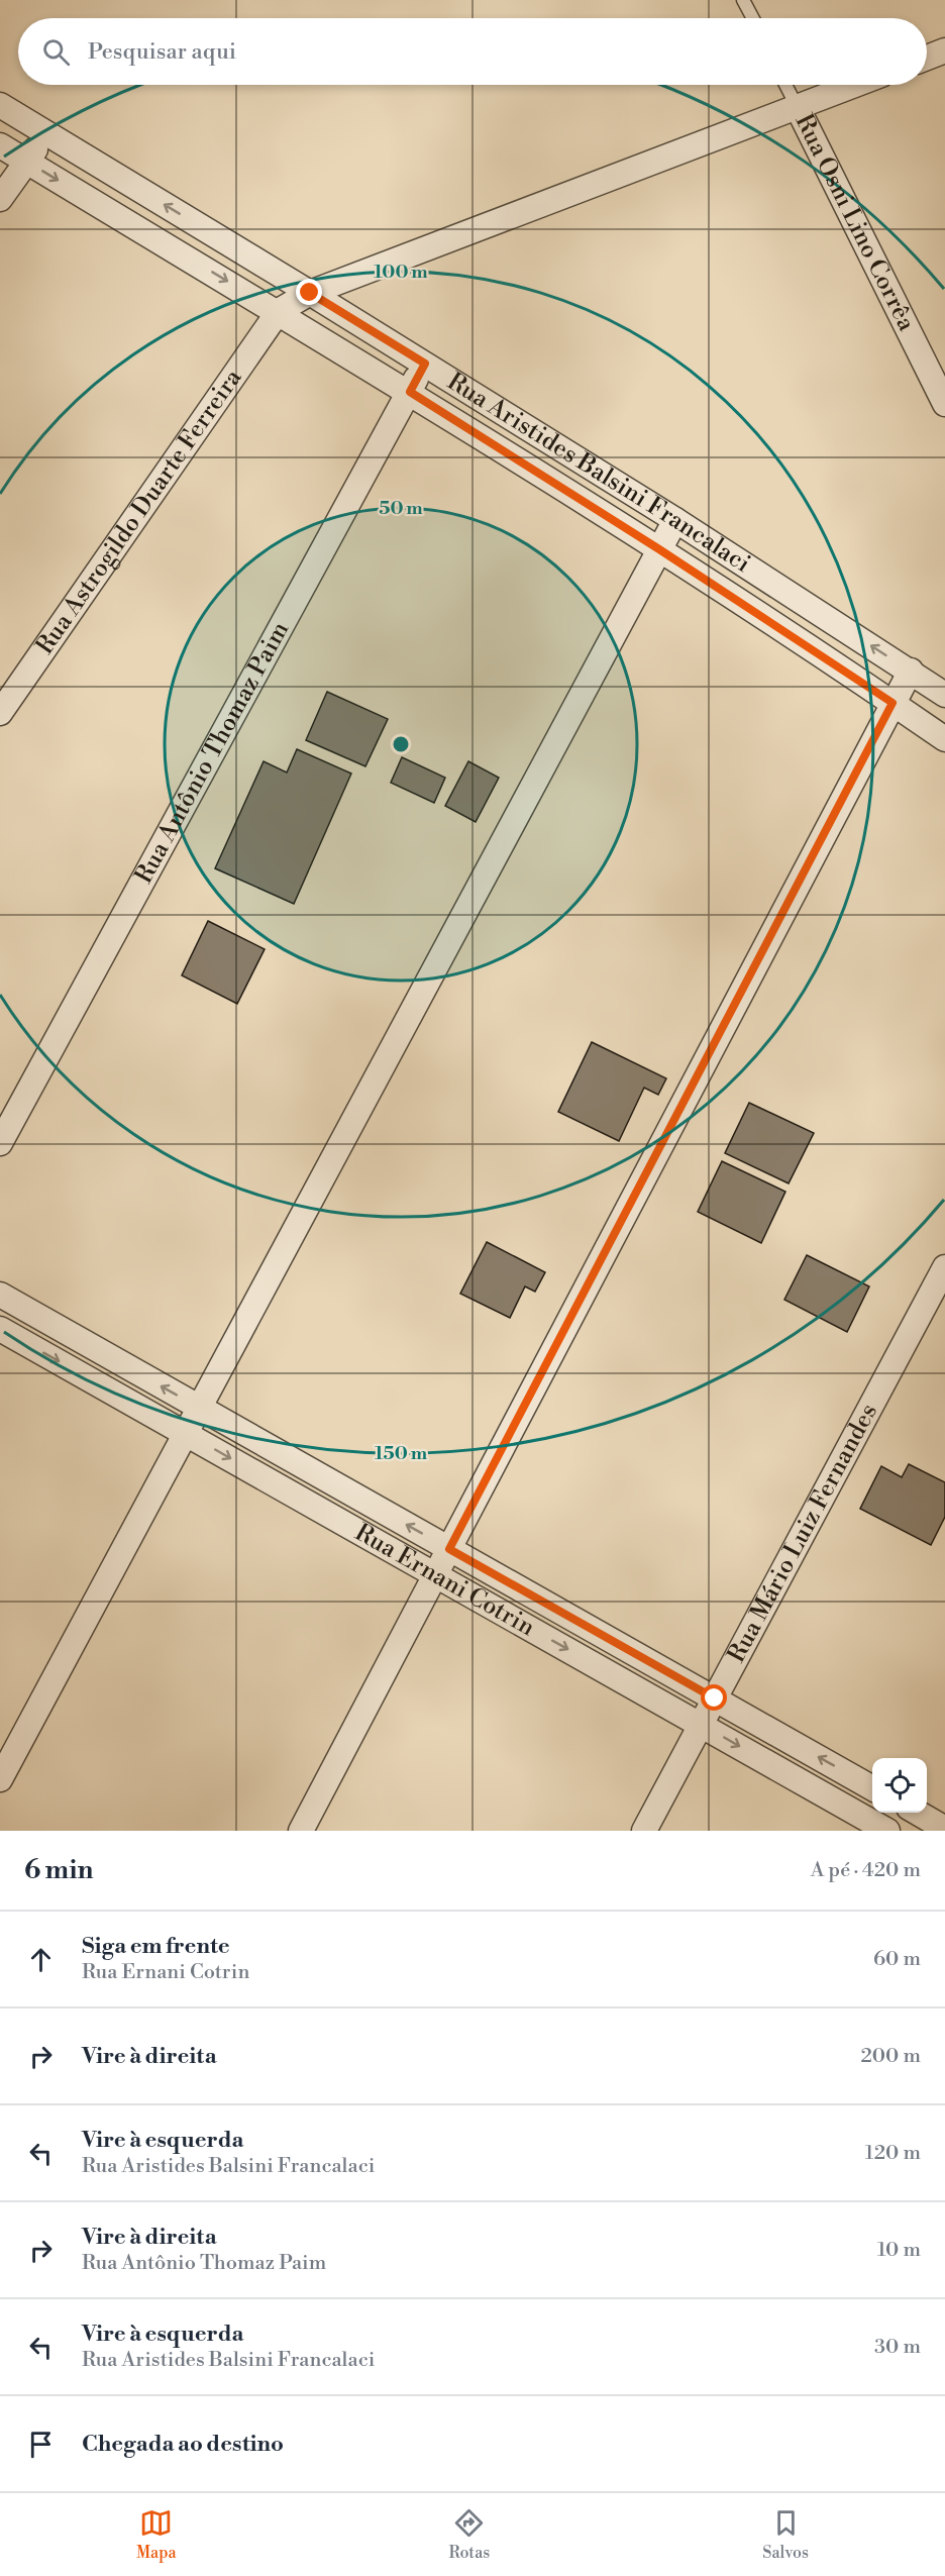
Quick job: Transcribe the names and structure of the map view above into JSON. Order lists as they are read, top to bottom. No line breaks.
{"streets":{"street":["Rua Osni Lino Corrêa","Rua Aristides Balsini Francalaci","Rua Astrogildo Duarte Ferreira","Rua Antônio Thomaz Paim","Rua Mário Luiz Fernandes","Rua Ernani Cotrin"]},"crossings":[["Rua Aristides Balsini Francalaci","Rua Astrogildo Duarte Ferreira"],["Rua Aristides Balsini Francalaci","Rua Antônio Thomaz Paim"],["Rua Mário Luiz Fernandes","Rua Ernani Cotrin"]],"page":{"search":"Pesquisar aqui","heading":["6 min","A pé · 420 m"],"list":[["Siga em frente","Rua Ernani Cotrin","60 m"],["Vire à direita","200 m"],["Vire à esquerda","Rua Aristides Balsini Francalaci","120 m"],["Vire à direita","Rua Antônio Thomaz Paim","10 m"],["Vire à esquerda","Rua Aristides Balsini Francalaci","30 m"],"Chegada ao destino"],"nav":["Mapa","Rotas","Salvos"]},"rings":["100 m","50 m","150 m"]}
